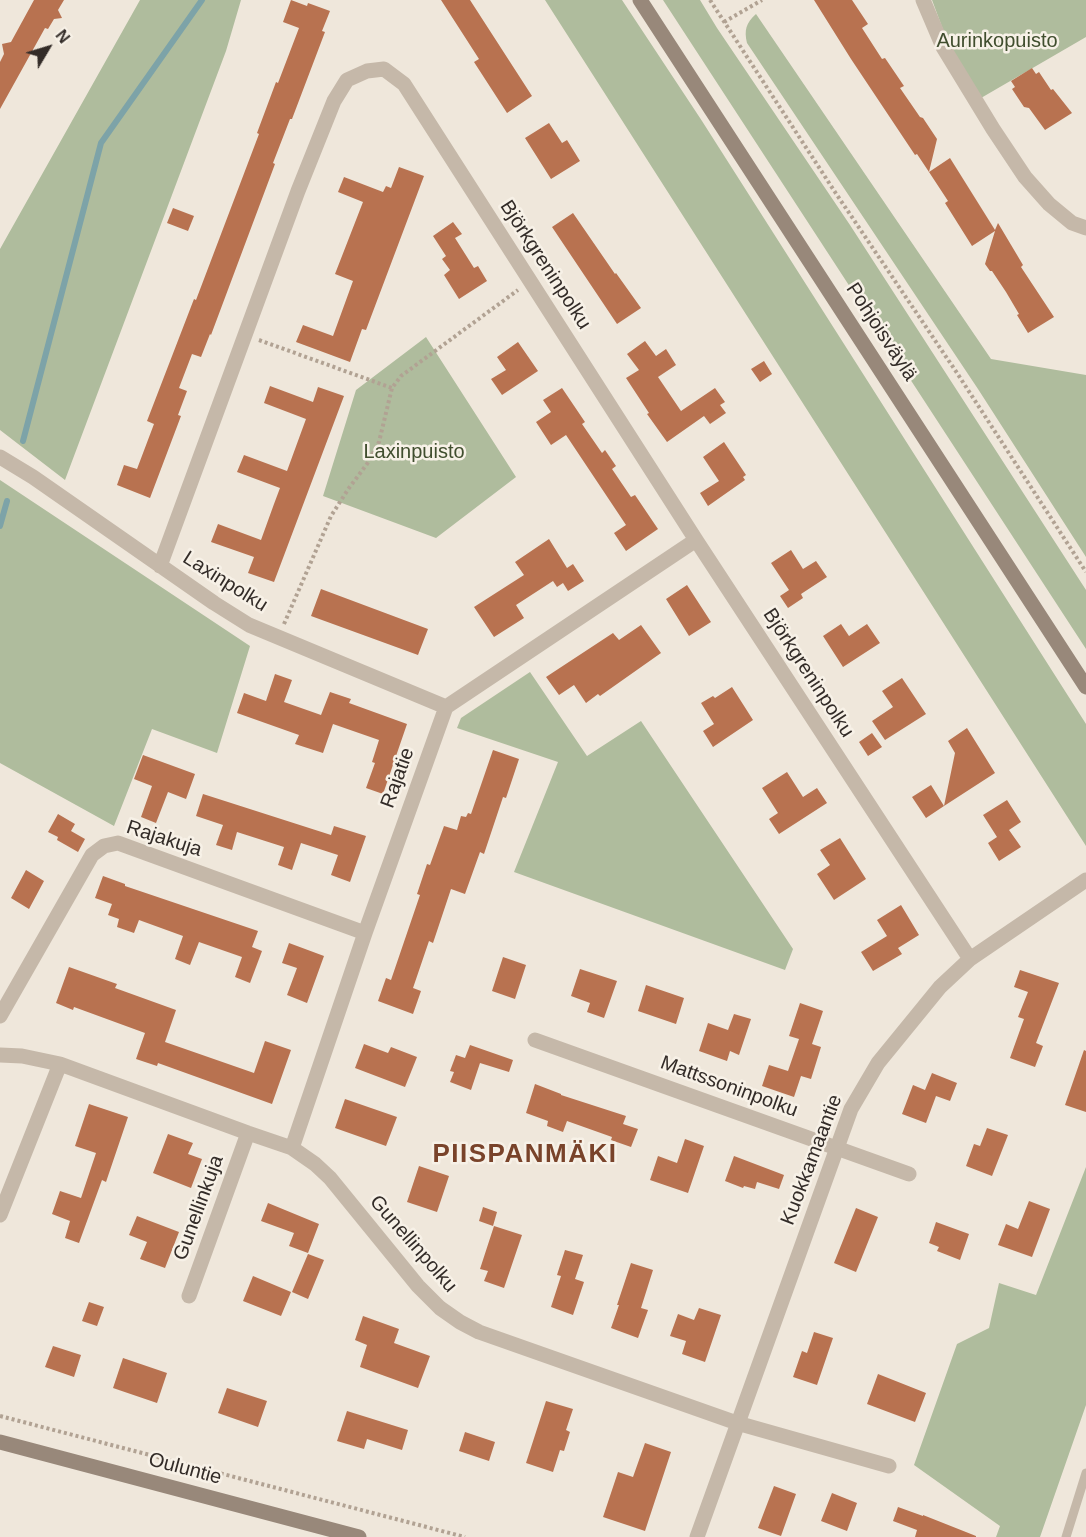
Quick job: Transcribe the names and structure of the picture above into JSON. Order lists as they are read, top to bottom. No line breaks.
{"streets":{"main road":["Pohjoisväylä","Ouluntie"],"street":["Björkgreninpolku","Laxinpolku","Rajatie","Rajakuja","Mattssoninpolku","Kuokkamaantie","Gunellinkuja","Gunellinpolku"]},"crossings":[["Björkgreninpolku","Laxinpolku"],["Björkgreninpolku","Kuokkamaantie"],["Laxinpolku","Rajatie"],["Rajatie","Rajakuja"],["Rajatie","Gunellinpolku"],["Mattssoninpolku","Kuokkamaantie"],["Kuokkamaantie","Gunellinpolku"],["Gunellinkuja","Gunellinpolku"]],"districts":["PIISPANMÄKI"],"parks":["Aurinkopuisto","Laxinpuisto"],"north":"top right"}
